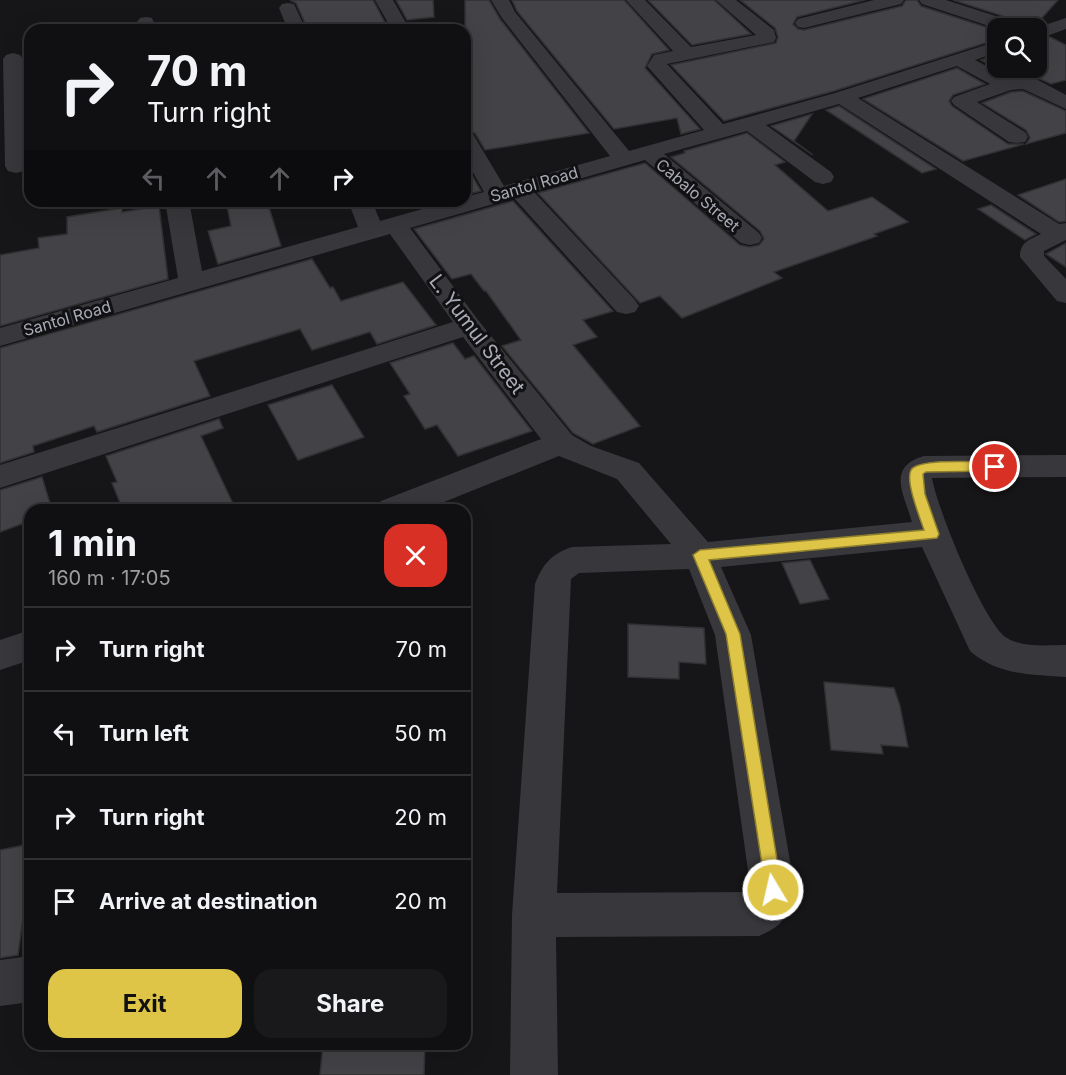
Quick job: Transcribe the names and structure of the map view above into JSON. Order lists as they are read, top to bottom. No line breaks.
{"streets":{"street":["Santol Road","Cabalo Street","L. Yumul Street"]},"crossings":[["Santol Road","Cabalo Street"],["Santol Road","L. Yumul Street"]],"page":{"turn":["70 m","Turn right"],"heading":["1 min","160 m · 17:05"],"list":[{"name":"Turn right","value":"70 m"},{"name":"Turn left","value":"50 m"},{"name":"Turn right","value":"20 m"},{"name":"Arrive at destination","value":"20 m"}],"buttons":["Exit","Share"]}}
